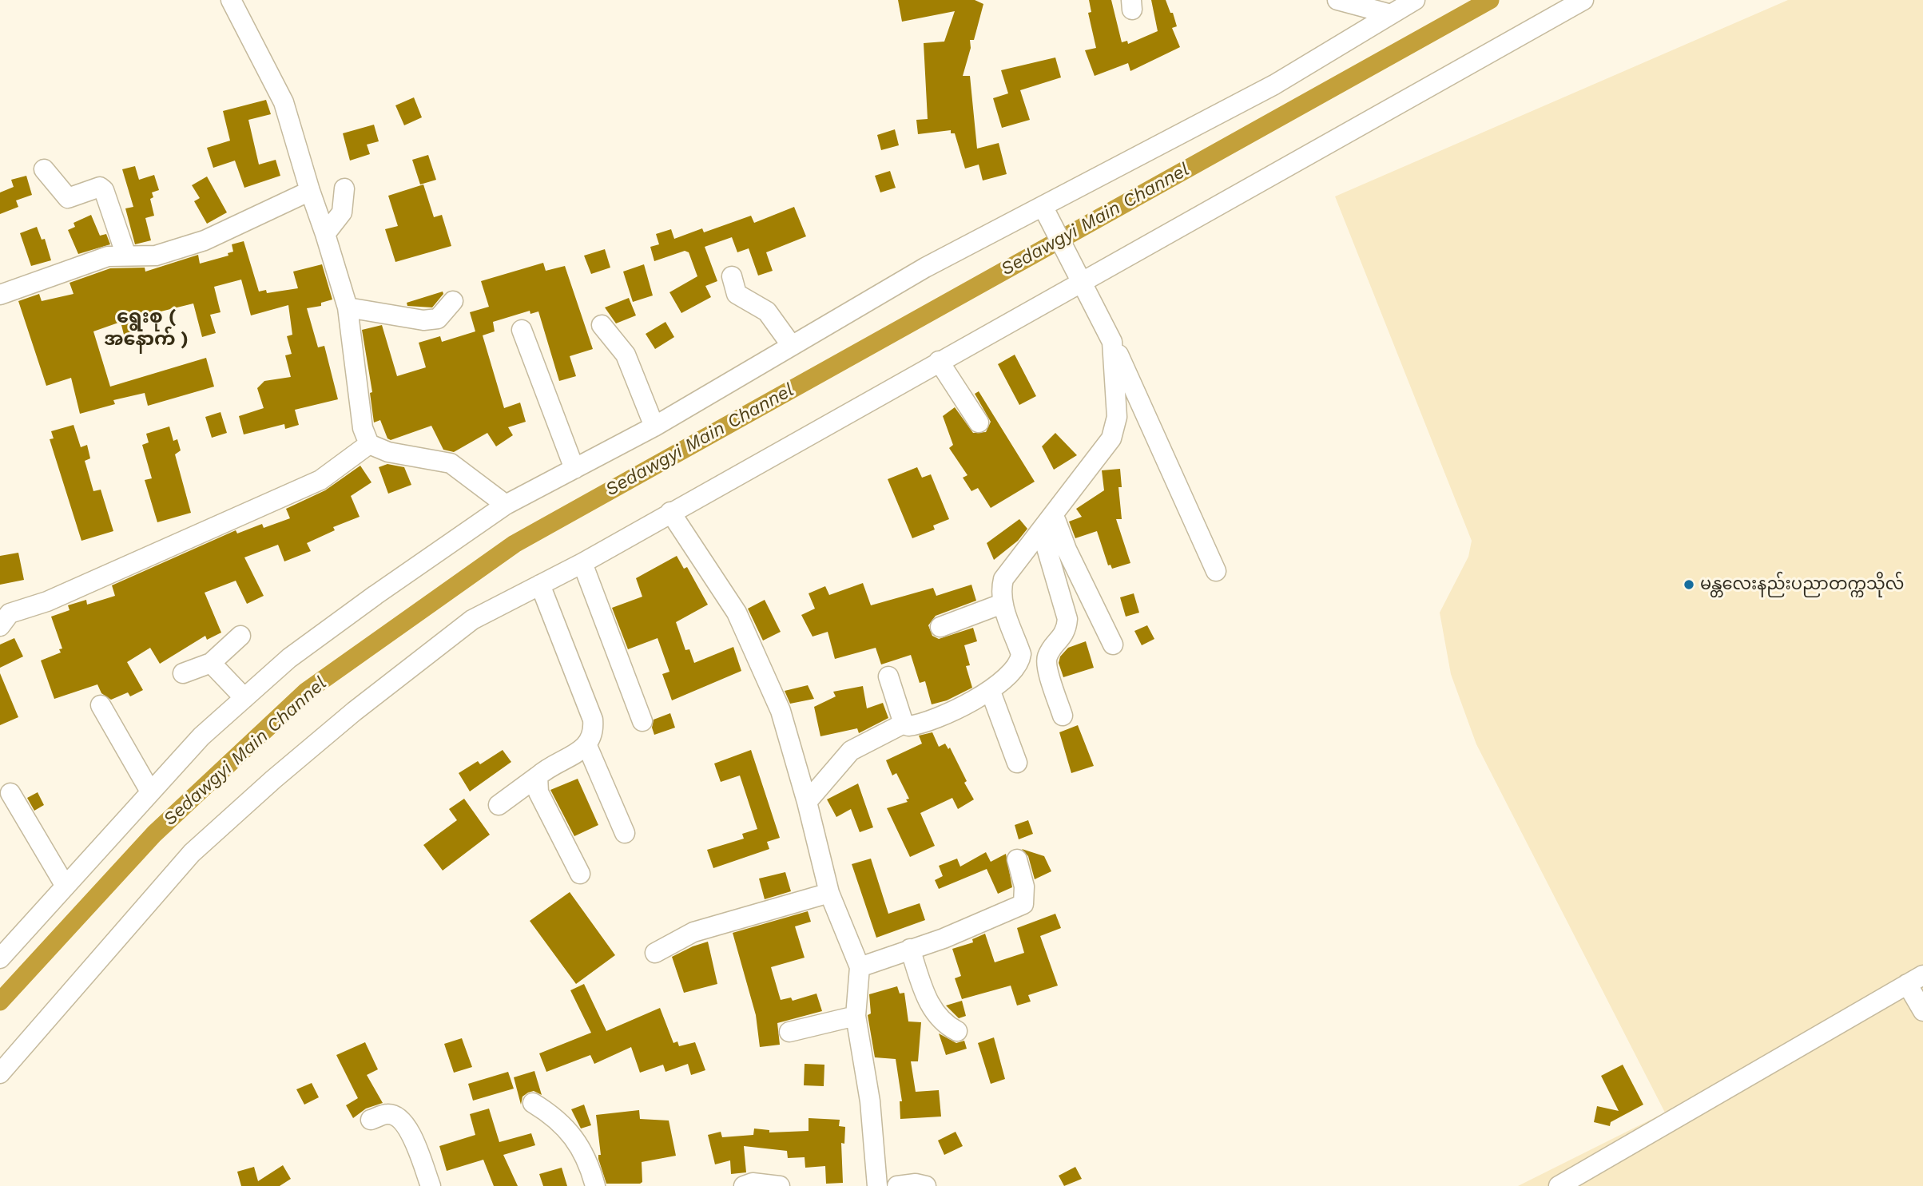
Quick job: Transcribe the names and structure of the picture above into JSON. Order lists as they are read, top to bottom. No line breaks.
{"districts":["ရွေးစု ( အနောက် )"],"water":["Sedawgyi Main Channel"],"places":["မန္တလေးနည်းပညာတက္ကသိုလ်"]}
